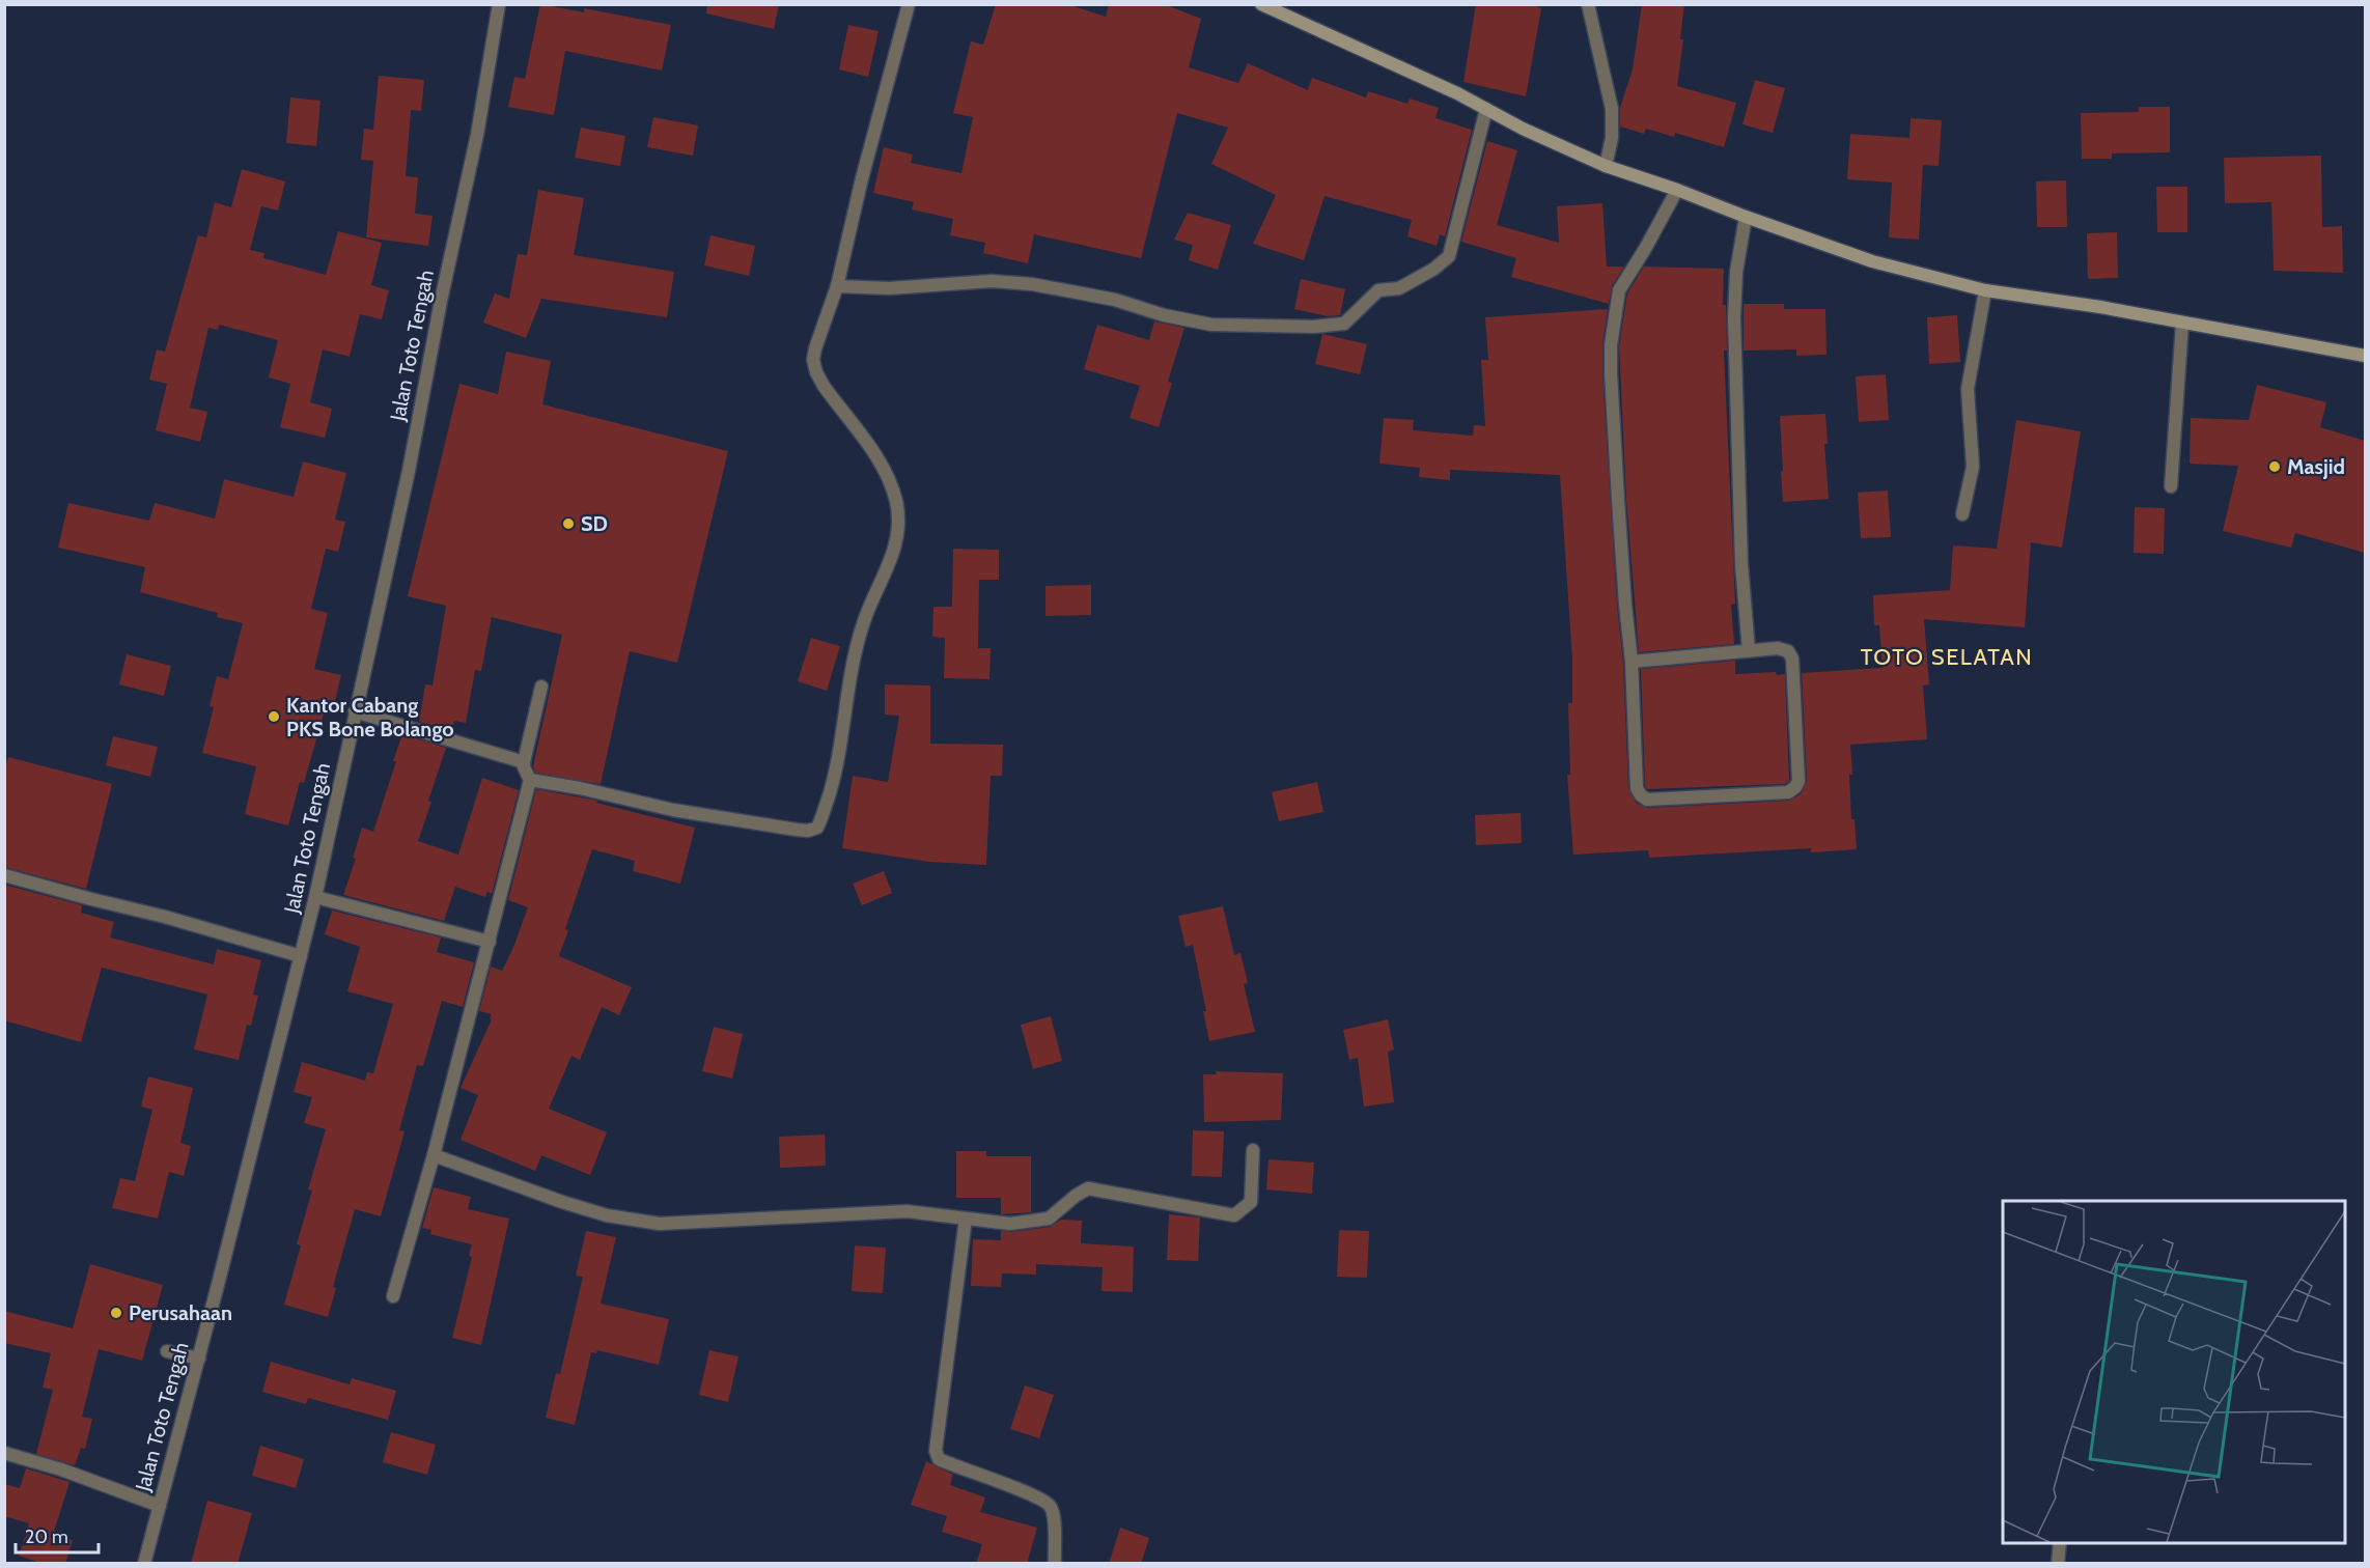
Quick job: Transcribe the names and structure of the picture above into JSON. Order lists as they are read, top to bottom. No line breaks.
{"streets":{"street":["Jalan Toto Tengah"]},"districts":["TOTO SELATAN"],"places":["Masjid","SD","Kantor Cabang PKS Bone Bolango","Perusahaan"],"scale_bar":"20 m"}
